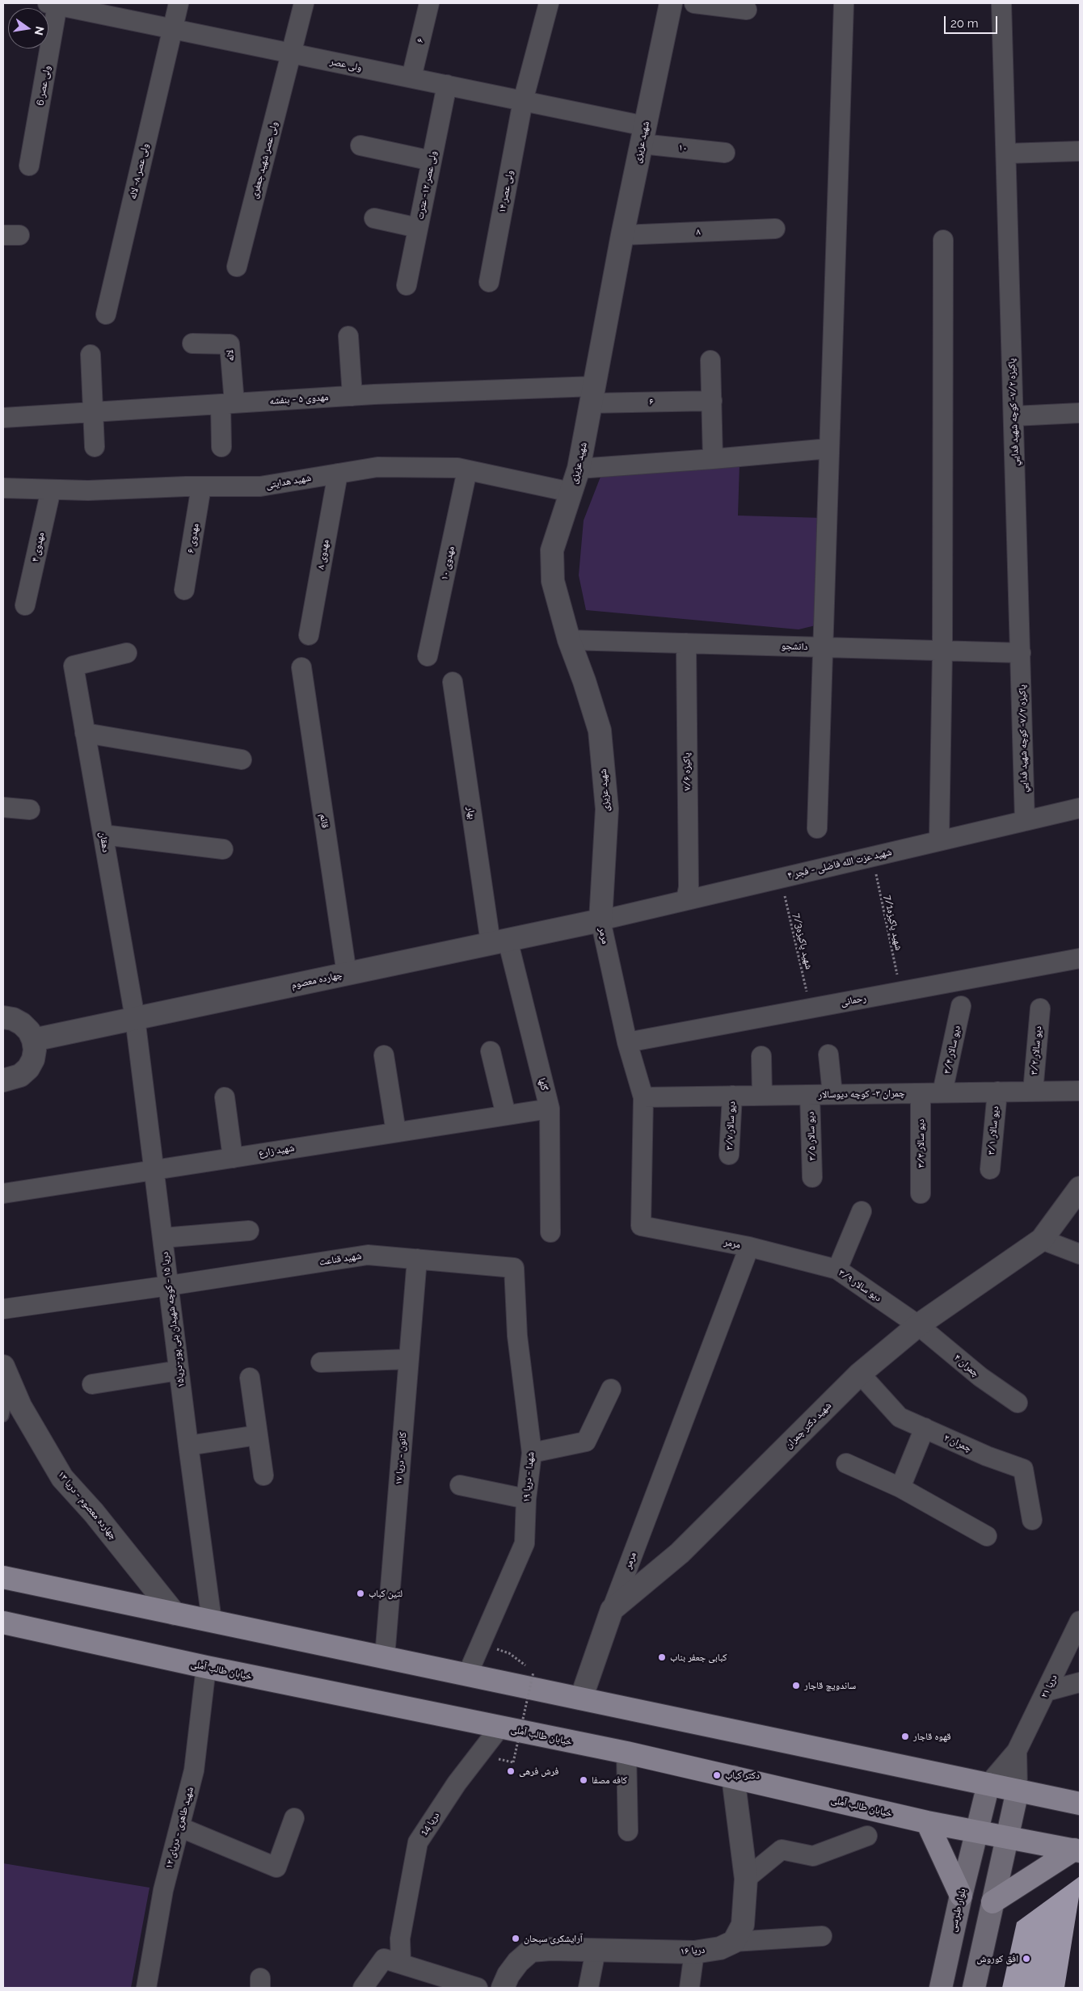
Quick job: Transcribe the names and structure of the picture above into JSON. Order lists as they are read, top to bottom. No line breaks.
{"streets":{"main road":["خیابان طالب آملی","بلوار طبرسی"],"street":["۶","ولی عصر","ولی عصر 6","شهید عزیزی","۱۰","ولی عصر شهید جعفری","ولی عصر ۸- لاله","ولی عصر ۱۲- عترت","ولی عصر ۱۴","۸","لاله","مهدوی ۵ - بنفشه","پاکیزه ۷/۲- كوچه شهيد فدايي","شهید هدایتی","مهدوی ۶","مهدوی ۴","مهدوی ۸","مهدوی ۱۰","دانشجو","پاکیزه ۷/۶","بهار","قائم","دهقان","شهید عزت الله فاضلی - فجر ۴","مرمر","چهارده معصوم","رحمانی","دیو سالار ۳/۴","دیو سالار ۳/۲","گلها","چمران ۳- كوچه ديوسالار","دیو سالار ۳/۷","دیو سالار ۳/۱","دیو سالار ۳/۵","دیو سالار ۳/۳","شهید زارع","شهید قناعت","دیو سالار ۳/۹","دریا ۱۵ - كوچه شهيدان بنی پور-دريا۱۵","چمران ۴","شهید دکتر چمران","چمران ۲","کانون - دریا ۱۷","شهدا - دریا ۱۹","چهارده معصوم - دریا ۱۳","دریا ۲۱","دریا 14","شهید طاهری - دریای ۱۲","دریا ۱۶"],"path":["شهید پاکیزه7/1","شهید پاکیزه7/3"]},"crossings":[["۶","ولی عصر"],["۶","شهید عزیزی"],["۶","مهدوی ۵ - بنفشه"],["ولی عصر","ولی عصر 6"],["ولی عصر","شهید عزیزی"],["ولی عصر","۱۰"],["ولی عصر","ولی عصر شهید جعفری"],["ولی عصر","ولی عصر ۸- لاله"],["ولی عصر","ولی عصر ۱۲- عترت"],["ولی عصر","ولی عصر ۱۴"],["شهید عزیزی","۱۰"],["شهید عزیزی","۸"],["شهید عزیزی","مهدوی ۵ - بنفشه"],["شهید عزیزی","شهید هدایتی"],["شهید عزیزی","دانشجو"],["شهید عزیزی","شهید عزت الله فاضلی - فجر ۴"],["شهید عزیزی","مرمر"],["شهید عزیزی","چهارده معصوم"],["لاله","مهدوی ۵ - بنفشه"],["پاکیزه ۷/۲- كوچه شهيد فدايي","دانشجو"],["پاکیزه ۷/۲- كوچه شهيد فدايي","شهید عزت الله فاضلی - فجر ۴"],["شهید هدایتی","مهدوی ۶"],["شهید هدایتی","مهدوی ۴"],["شهید هدایتی","مهدوی ۸"],["شهید هدایتی","مهدوی ۱۰"],["دانشجو","پاکیزه ۷/۶"],["پاکیزه ۷/۶","شهید عزت الله فاضلی - فجر ۴"],["بهار","چهارده معصوم"],["بهار","گلها"],["قائم","چهارده معصوم"],["دهقان","چهارده معصوم"],["دهقان","دریا ۱۵ - كوچه شهيدان بنی پور-دريا۱۵"],["شهید عزت الله فاضلی - فجر ۴","شهید پاکیزه7/1"],["شهید عزت الله فاضلی - فجر ۴","مرمر"],["شهید عزت الله فاضلی - فجر ۴","شهید پاکیزه7/3"],["شهید عزت الله فاضلی - فجر ۴","چهارده معصوم"],["شهید پاکیزه7/1","رحمانی"],["مرمر","چهارده معصوم"],["مرمر","رحمانی"],["مرمر","چمران ۳- كوچه ديوسالار"],["مرمر","دیو سالار ۳/۹"],["مرمر","شهید دکتر چمران"],["شهید پاکیزه7/3","رحمانی"],["چهارده معصوم","گلها"],["چهارده معصوم","دریا ۱۵ - كوچه شهيدان بنی پور-دريا۱۵"],["دیو سالار ۳/۴","چمران ۳- كوچه ديوسالار"],["دیو سالار ۳/۲","چمران ۳- كوچه ديوسالار"],["گلها","شهید زارع"],["چمران ۳- كوچه ديوسالار","دیو سالار ۳/۷"],["چمران ۳- كوچه ديوسالار","دیو سالار ۳/۱"],["چمران ۳- كوچه ديوسالار","دیو سالار ۳/۵"],["چمران ۳- كوچه ديوسالار","دیو سالار ۳/۳"],["شهید زارع","دریا ۱۵ - كوچه شهيدان بنی پور-دريا۱۵"],["شهید قناعت","دریا ۱۵ - كوچه شهيدان بنی پور-دريا۱۵"],["شهید قناعت","کانون - دریا ۱۷"],["شهید قناعت","شهدا - دریا ۱۹"],["دیو سالار ۳/۹","چمران ۴"],["دیو سالار ۳/۹","شهید دکتر چمران"],["چمران ۴","شهید دکتر چمران"],["شهید دکتر چمران","چمران ۲"],["خیابان طالب آملی","دریا 14"],["خیابان طالب آملی","شهید طاهری - دریای ۱۲"],["خیابان طالب آملی","بلوار طبرسی"],["دریا ۲۱","بلوار طبرسی"]],"places":["لتین کباب","کبابی جعفر بناب","ساندویچ قاجار","قهوه قاجار","فرش فرهی","دكتر كباب","کافه مصفا","آرایشکری سبحان","افق کوروش"],"scale_bar":"20 m","north":"right"}
